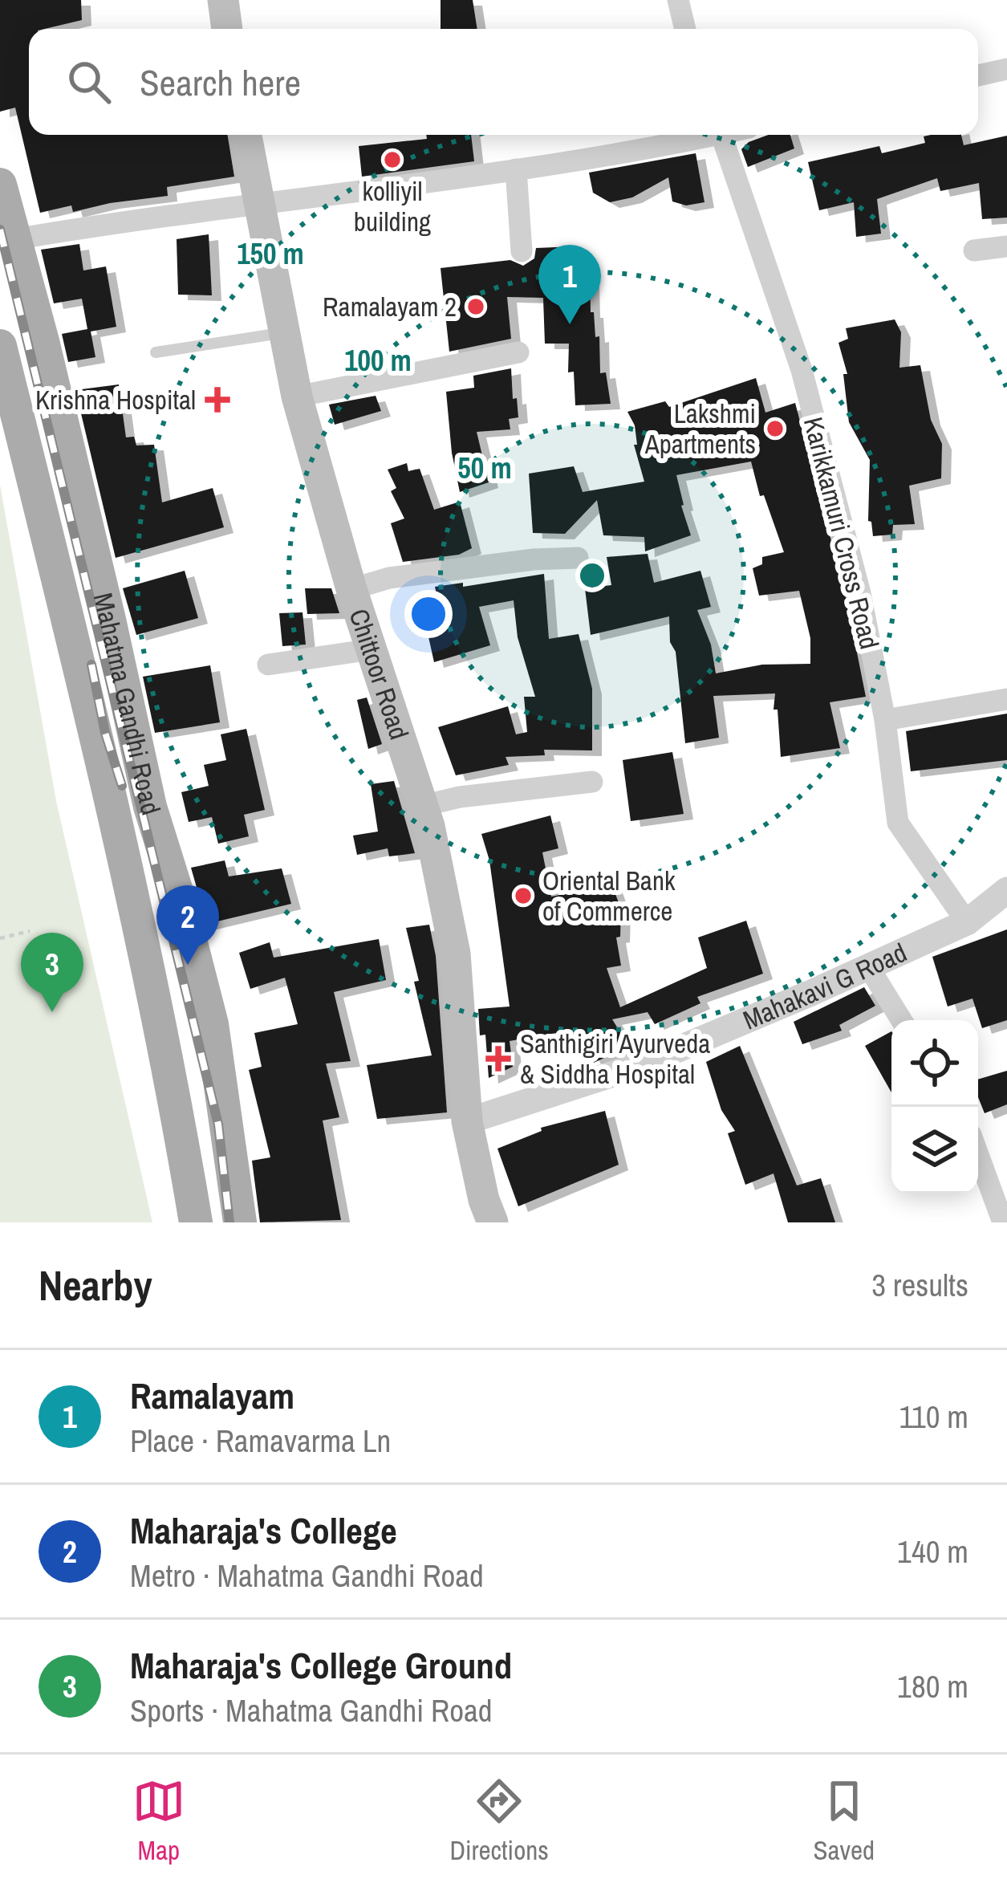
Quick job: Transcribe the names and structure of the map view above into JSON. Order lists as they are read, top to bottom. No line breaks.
{"streets":{"main road":["Chittoor Road","Mahatma Gandhi Road"],"street":["Karikkamuri Cross Road","Mahakavi G Road"]},"crossings":[["Karikkamuri Cross Road","Mahakavi G Road"],["Chittoor Road","Mahakavi G Road"]],"places":{"other":["kolliyil building","Ramalayam 2","Lakshmi Apartments","Oriental Bank of Commerce"],"health":["Krishna Hospital","Santhigiri Ayurveda & Siddha Hospital"]},"page":{"search":"Search here","pins":["1","2","3"],"heading":["Nearby","3 results"],"list":[{"mark":"1","name":"Ramalayam","note":"Place · Ramavarma Ln","value":"110 m"},{"mark":"2","name":"Maharaja's College","note":"Metro · Mahatma Gandhi Road","value":"140 m"},{"mark":"3","name":"Maharaja's College Ground","note":"Sports · Mahatma Gandhi Road","value":"180 m"}],"nav":["Map","Directions","Saved"]},"rings":["150 m","100 m","50 m"]}
